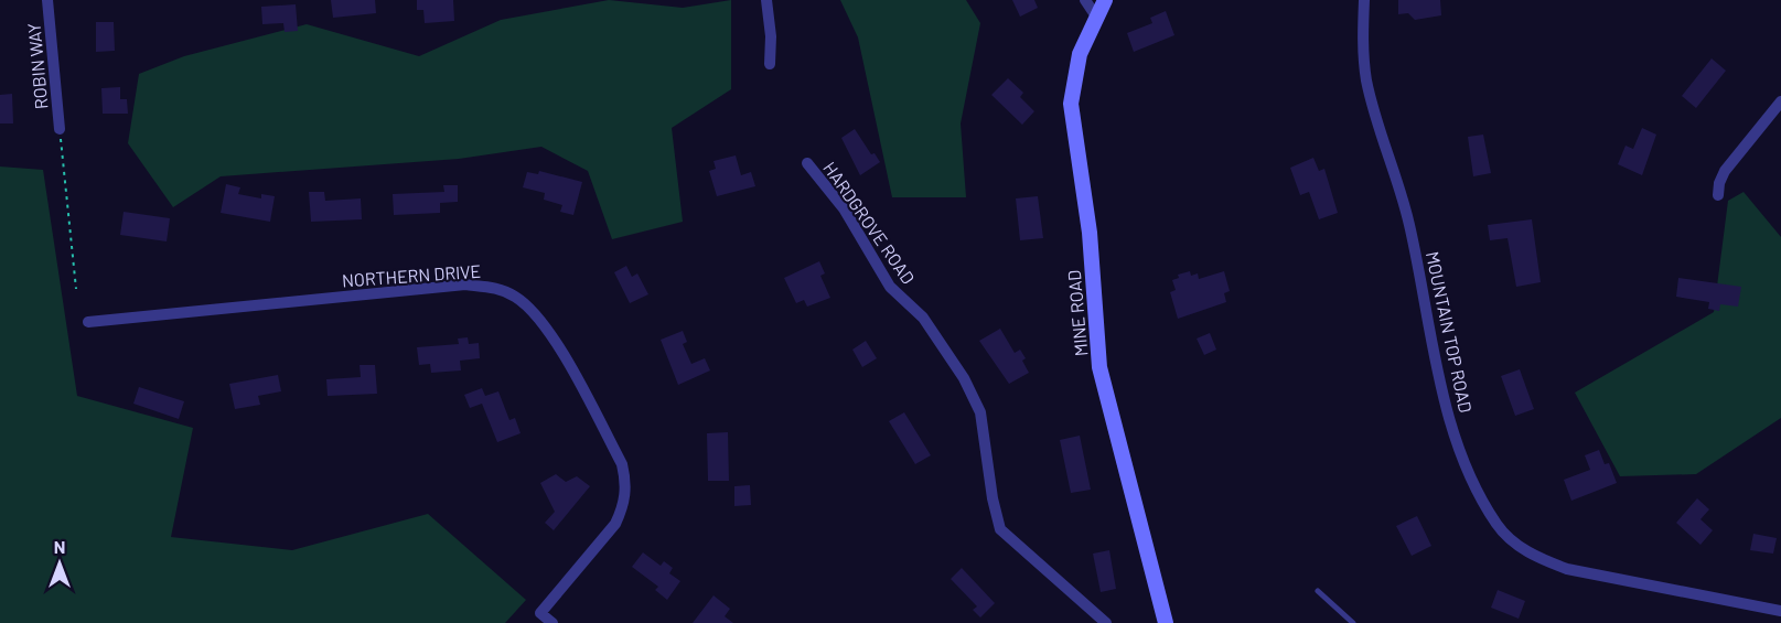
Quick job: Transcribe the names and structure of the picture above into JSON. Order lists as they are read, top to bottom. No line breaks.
{"streets":{"street":["ROBIN WAY","HARDGROVE ROAD","NORTHERN DRIVE","MINE ROAD","MOUNTAIN TOP ROAD"]},"north":"top"}
